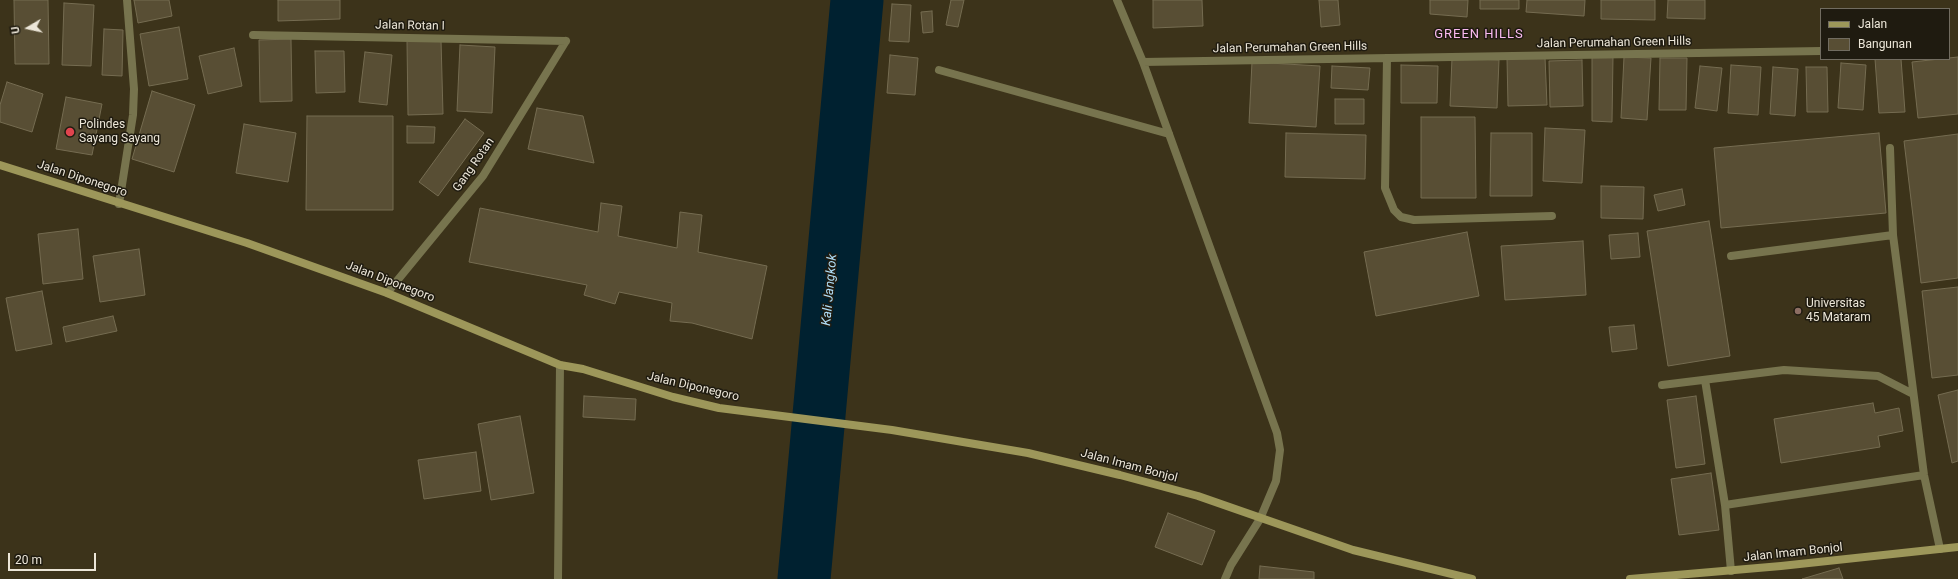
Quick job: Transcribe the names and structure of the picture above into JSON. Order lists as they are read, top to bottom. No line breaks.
{"streets":{"main road":["Jalan Diponegoro","Jalan Imam Bonjol"],"street":["Jalan Rotan I","Jalan Perumahan Green Hills","Gang Rotan"]},"crossings":[["Jalan Rotan I","Gang Rotan"],["Gang Rotan","Jalan Diponegoro"],["Jalan Diponegoro","Jalan Imam Bonjol"]],"districts":["GREEN HILLS"],"water":["Kali Jangkok"],"places":["Polindes Sayang Sayang","Universitas 45 Mataram"],"legend":["Jalan","Bangunan"],"scale_bar":"20 m","north":"left"}
